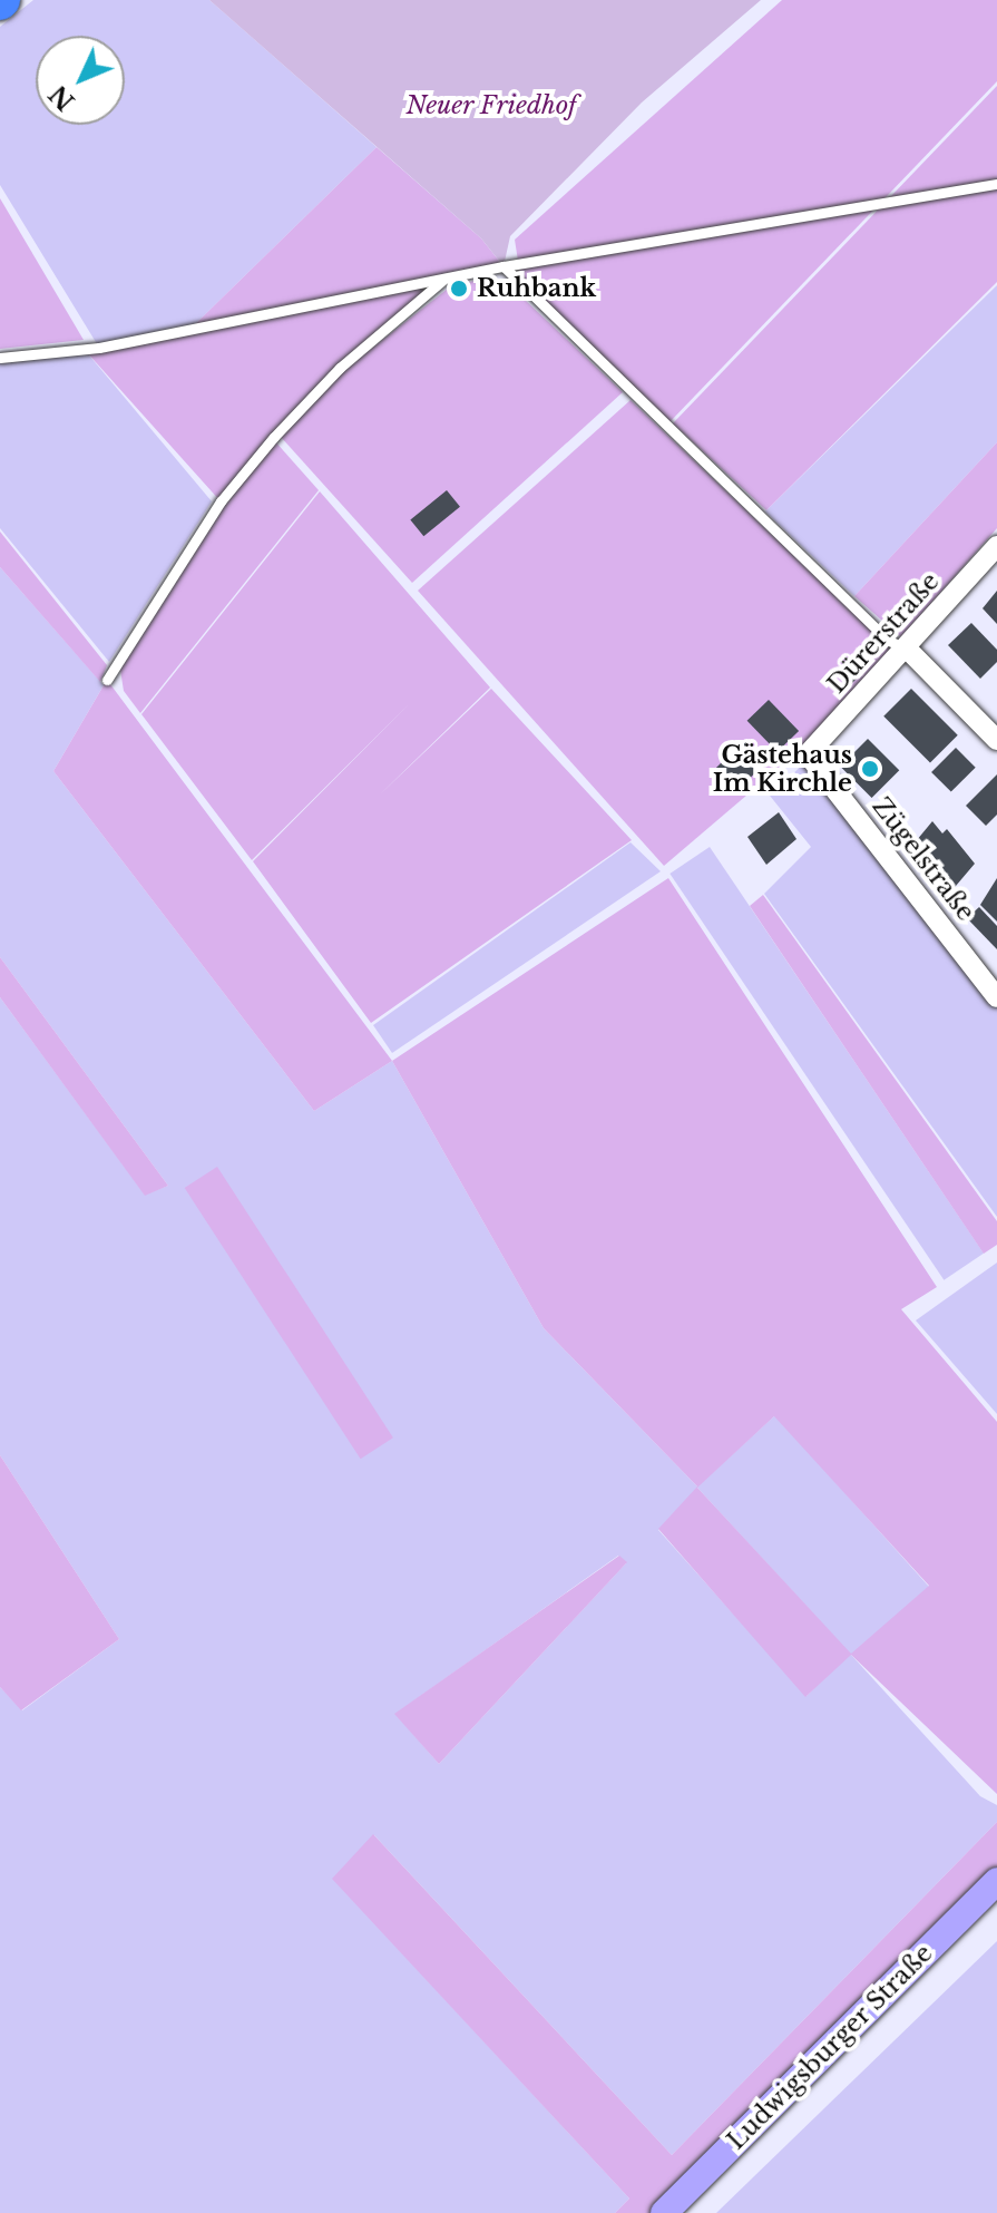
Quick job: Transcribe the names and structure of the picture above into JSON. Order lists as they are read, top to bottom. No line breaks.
{"streets":{"main road":["Ludwigsburger Straße"],"street":["Dürerstraße","Zügelstraße"]},"crossings":[["Dürerstraße","Zügelstraße"]],"parks":["Neuer Friedhof"],"places":["Ruhbank","Gästehaus Im Kirchle"],"north":"bottom left"}
